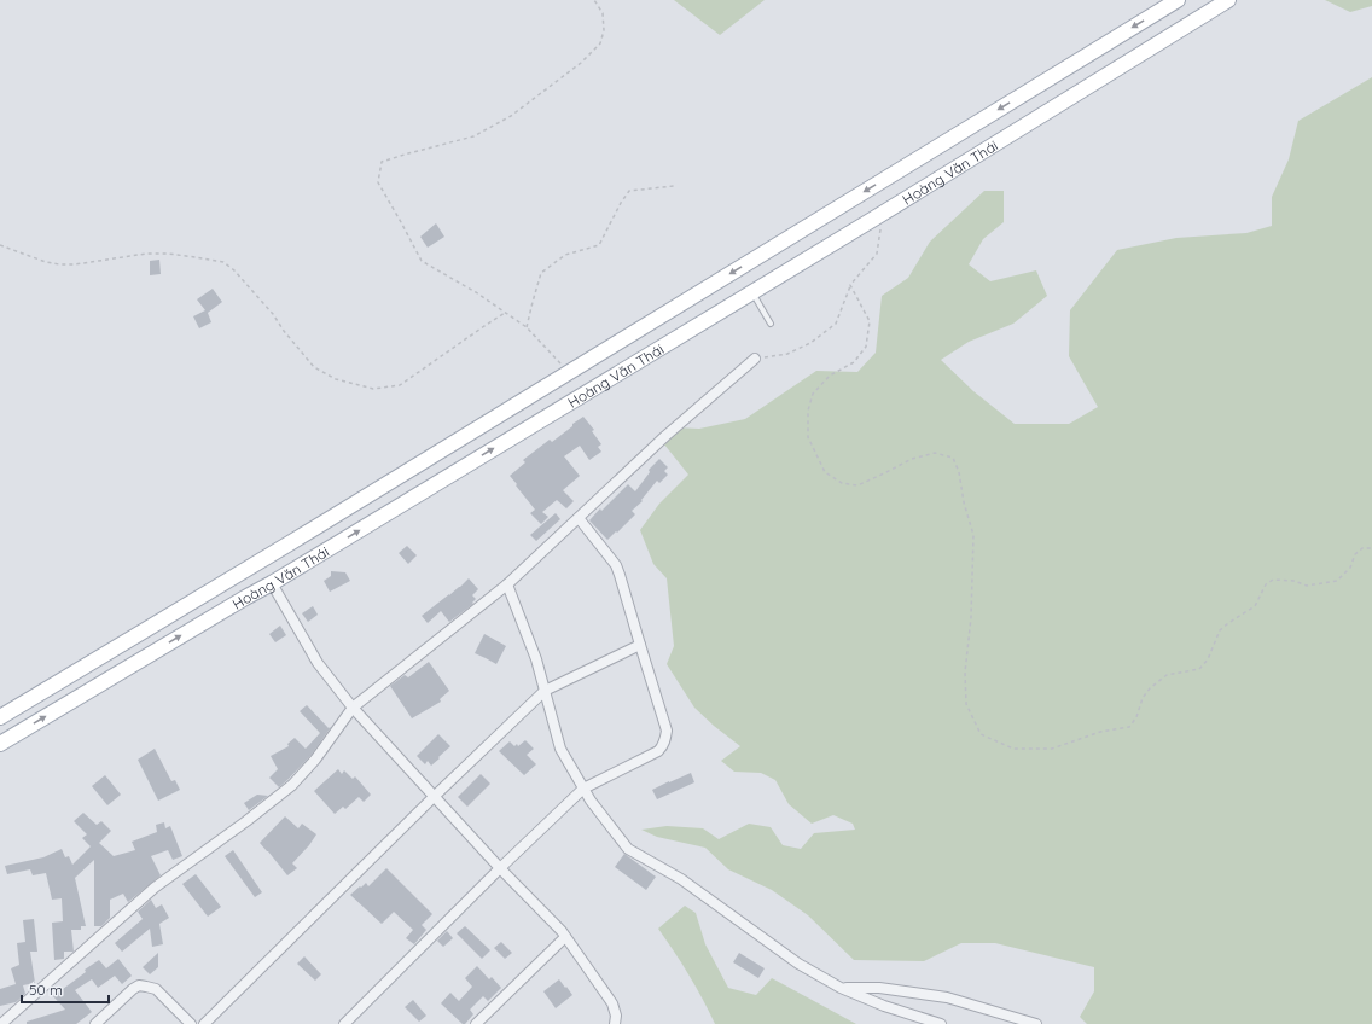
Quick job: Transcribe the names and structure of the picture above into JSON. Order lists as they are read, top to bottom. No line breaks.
{"streets":{"main road":["Hoàng Văn Thái"]},"scale_bar":"50 m"}
